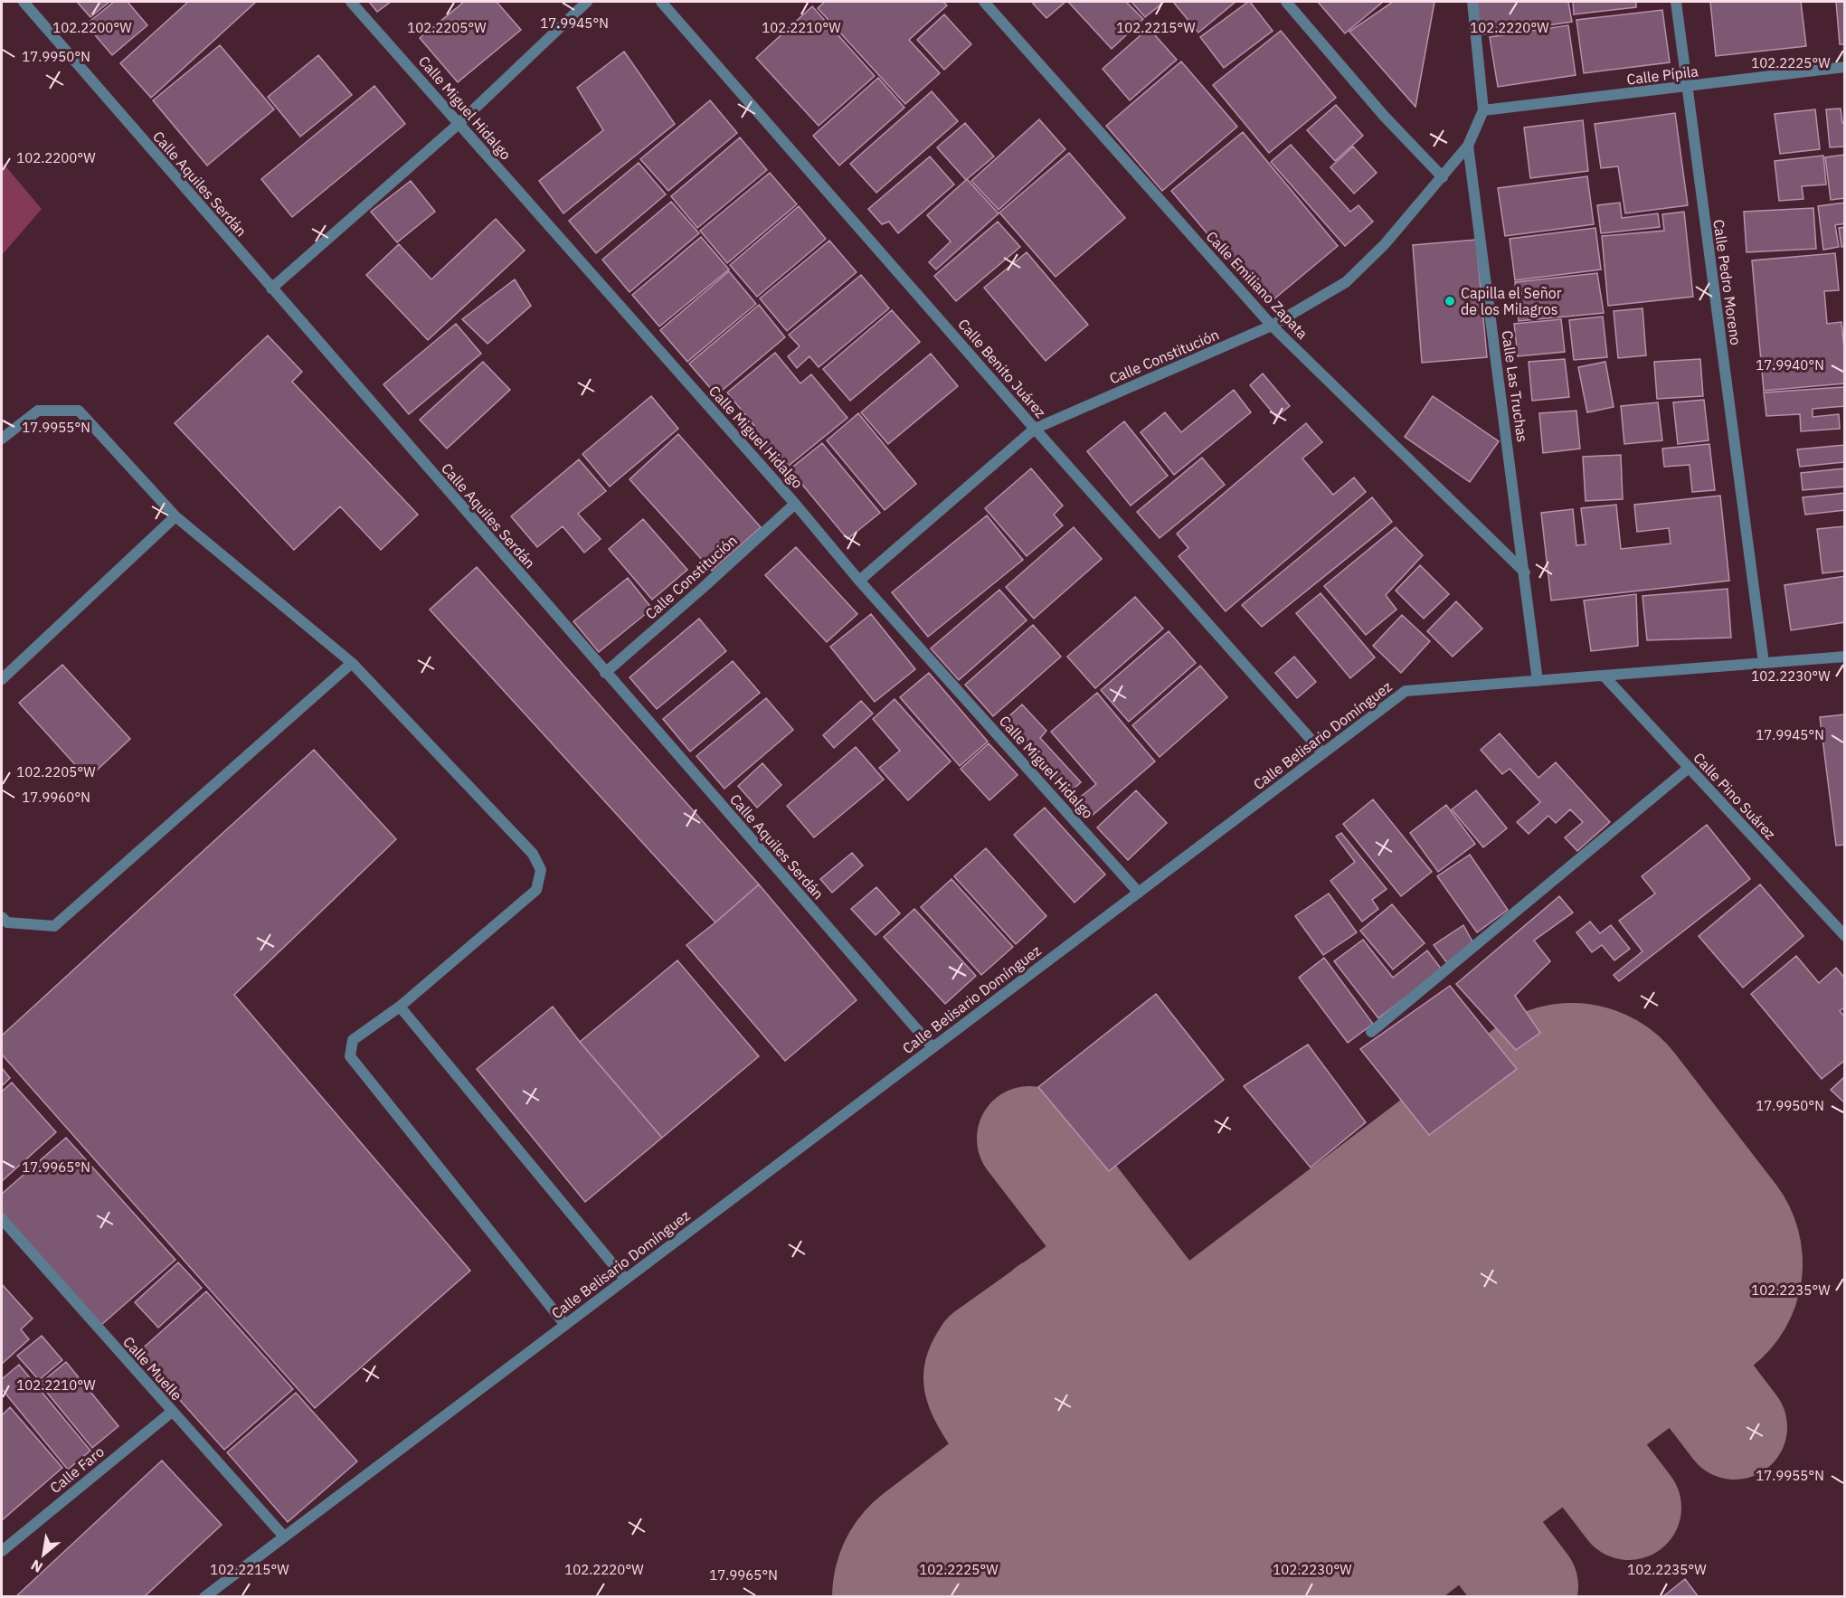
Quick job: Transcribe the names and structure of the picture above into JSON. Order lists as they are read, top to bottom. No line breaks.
{"streets":{"street":["Calle Pípila","Calle Miguel Hidalgo","Calle Aquiles Serdán","Calle Pedro Moreno","Calle Emiliano Zapata","Calle Constitución","Calle Benito Juárez","Calle Las Truchas","Calle Belisario Domínguez","Calle Pino Suárez","Calle Muelle","Calle Faro"]},"crossings":[["Calle Pípila","Calle Pedro Moreno"],["Calle Miguel Hidalgo","Calle Constitución"],["Calle Miguel Hidalgo","Calle Belisario Domínguez"],["Calle Aquiles Serdán","Calle Constitución"],["Calle Aquiles Serdán","Calle Belisario Domínguez"],["Calle Pedro Moreno","Calle Belisario Domínguez"],["Calle Emiliano Zapata","Calle Constitución"],["Calle Emiliano Zapata","Calle Las Truchas"],["Calle Constitución","Calle Benito Juárez"],["Calle Constitución","Calle Las Truchas"],["Calle Benito Juárez","Calle Belisario Domínguez"],["Calle Las Truchas","Calle Belisario Domínguez"],["Calle Belisario Domínguez","Calle Pino Suárez"],["Calle Belisario Domínguez","Calle Muelle"],["Calle Muelle","Calle Faro"]],"places":["Capilla el Señor de los Milagros"],"north":"bottom left","coordinates":["17.9945°N","102.2200°W","102.2205°W","102.2210°W","102.2215°W","102.2220°W","17.9950°N","102.2225°W","17.9940°N","17.9955°N","102.2230°W","17.9960°N","17.9965°N","102.2235°W"]}
